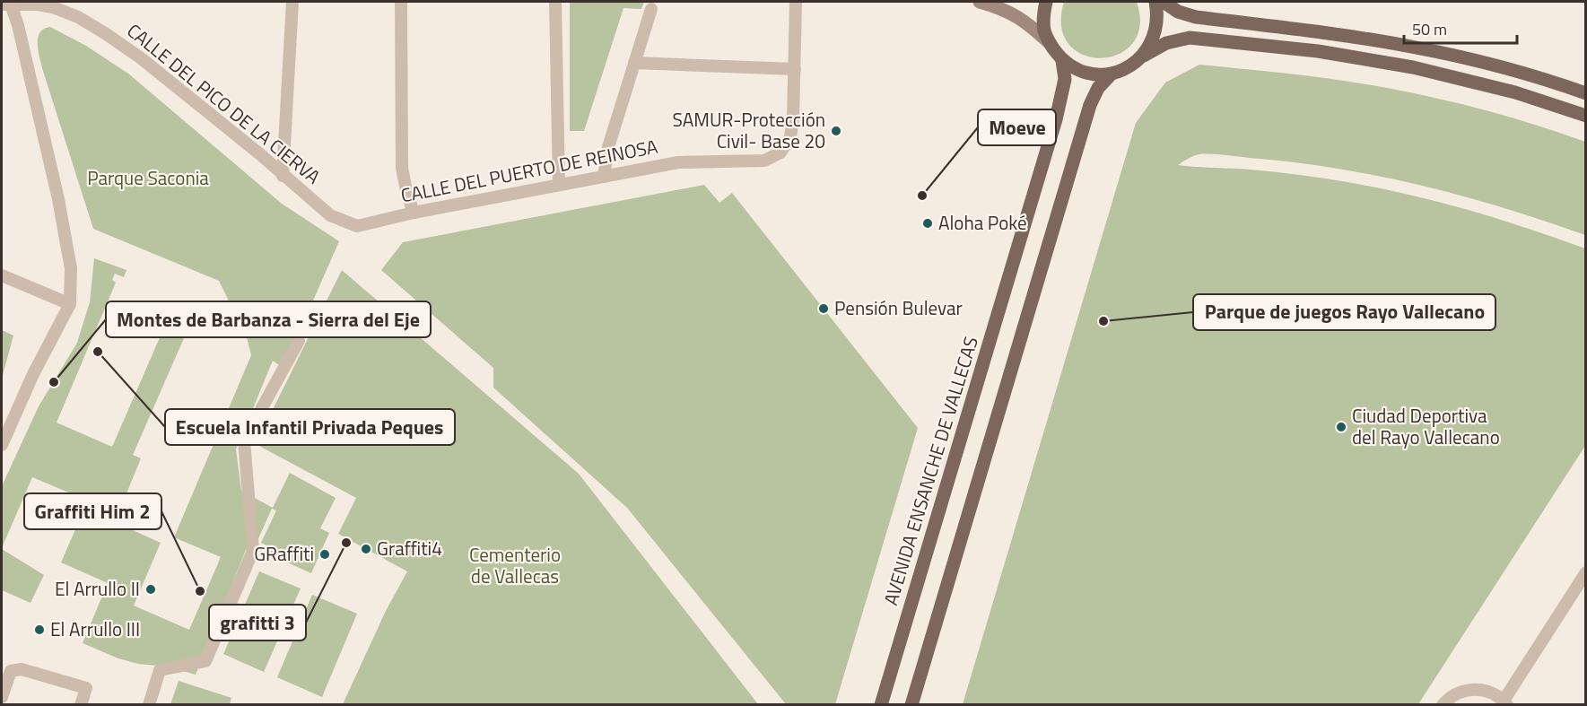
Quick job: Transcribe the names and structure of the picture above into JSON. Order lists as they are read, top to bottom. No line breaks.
{"streets":{"main road":["AVENIDA ENSANCHE DE VALLECAS"],"street":["CALLE DEL PICO DE LA CIERVA","CALLE DEL PUERTO DE REINOSA"]},"crossings":[["CALLE DEL PICO DE LA CIERVA","CALLE DEL PUERTO DE REINOSA"]],"parks":["Parque Saconia","Cementerio de Vallecas"],"places":["SAMUR-Protección Civil- Base 20","Moeve","Aloha Poké","Pensión Bulevar","Parque de juegos Rayo Vallecano","Escuela Infantil Privada Peques","Montes de Barbanza - Sierra del Eje","Ciudad Deportiva del Rayo Vallecano","grafitti 3","Graffiti4","GRaffiti","El Arrullo II","Graffiti Him 2","El Arrullo III"],"scale_bar":"50 m"}
